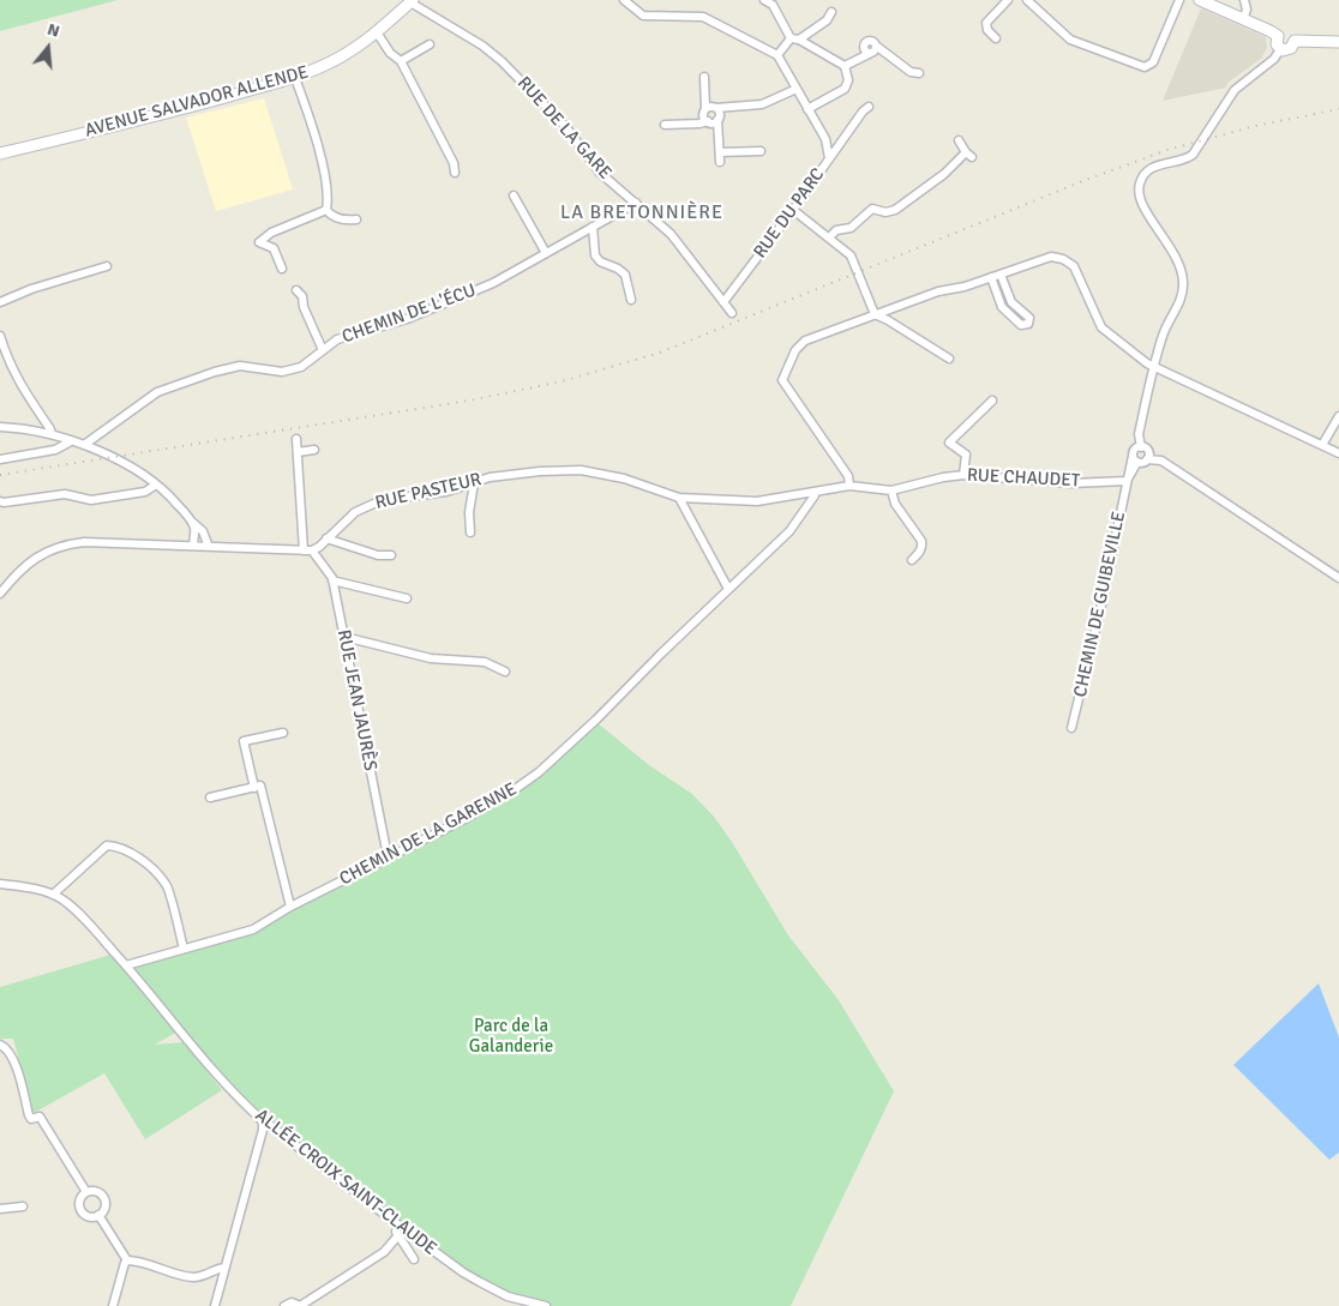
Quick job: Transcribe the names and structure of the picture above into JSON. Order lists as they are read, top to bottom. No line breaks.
{"streets":{"main road":["AVENUE SALVADOR ALLENDE"],"street":["RUE DE LA GARE","RUE DU PARC","CHEMIN DE L'ÉCU","RUE CHAUDET","RUE PASTEUR","CHEMIN DE GUIBEVILLE","RUE JEAN JAURÈS","CHEMIN DE LA GARENNE","ALLÉE CROIX SAINT-CLAUDE"]},"crossings":[["AVENUE SALVADOR ALLENDE","RUE DE LA GARE"],["RUE DE LA GARE","RUE DU PARC"],["RUE DE LA GARE","CHEMIN DE L'ÉCU"],["RUE CHAUDET","RUE PASTEUR"],["RUE CHAUDET","CHEMIN DE GUIBEVILLE"],["RUE PASTEUR","RUE JEAN JAURÈS"],["RUE PASTEUR","CHEMIN DE LA GARENNE"],["RUE JEAN JAURÈS","CHEMIN DE LA GARENNE"],["CHEMIN DE LA GARENNE","ALLÉE CROIX SAINT-CLAUDE"]],"districts":["LA BRETONNIÈRE"],"parks":["Parc de la Galanderie"],"north":"top"}
